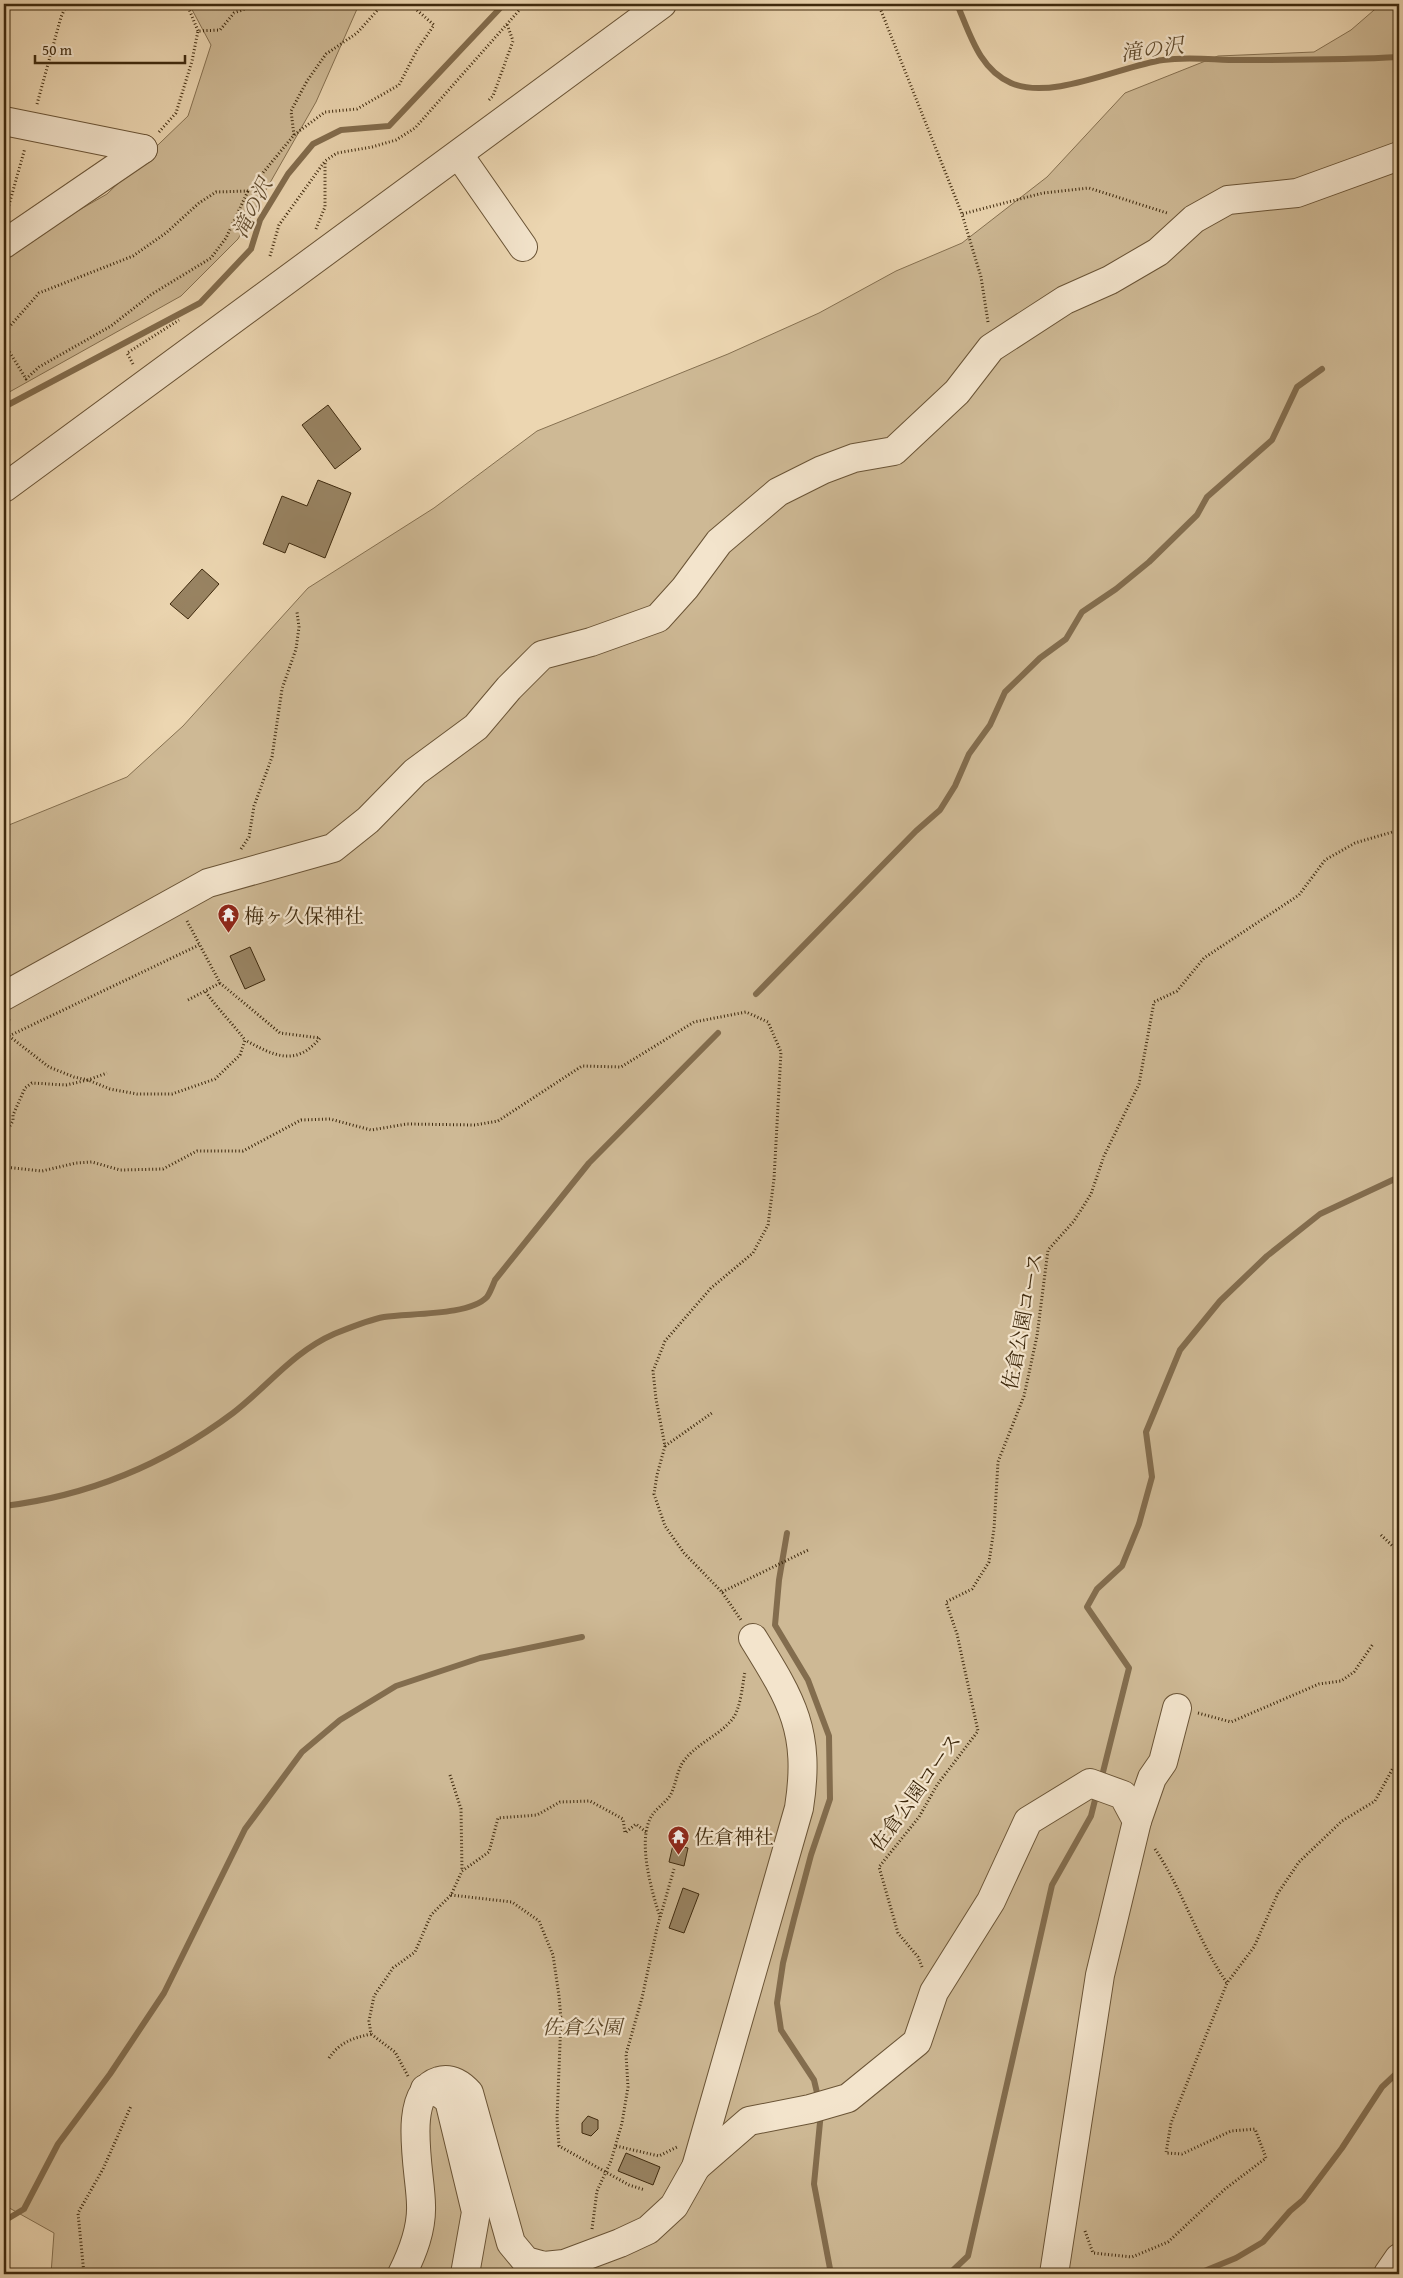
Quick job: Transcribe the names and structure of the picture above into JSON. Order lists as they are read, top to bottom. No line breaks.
{"streets":{"path":["佐倉公園コース"]},"water":["滝の沢"],"parks":["佐倉公園"],"places":{"temple":["梅ヶ久保神社","佐倉神社"]},"scale_bar":"50 m"}
